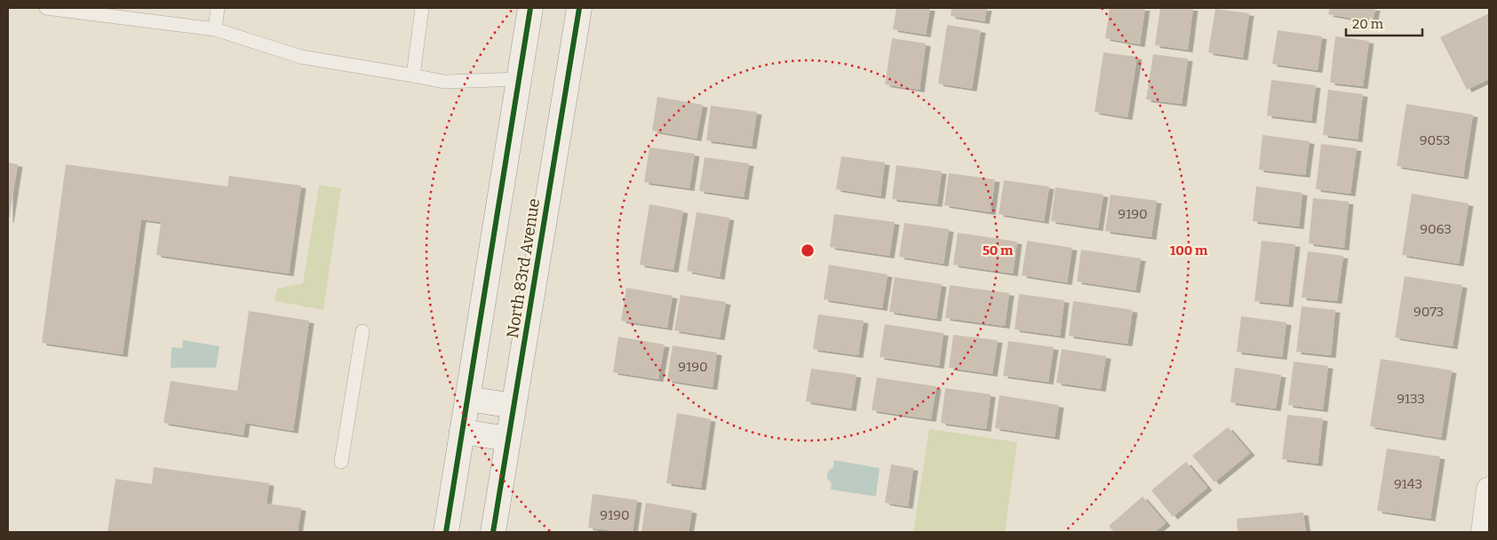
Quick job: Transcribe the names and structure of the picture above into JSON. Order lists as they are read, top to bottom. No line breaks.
{"streets":{"main road":["North 83rd Avenue"]},"house_numbers":["9053","9190","9063","9073","9190","9133","9143","9190"],"scale_bar":"20 m","rings":["50 m","100 m"]}
